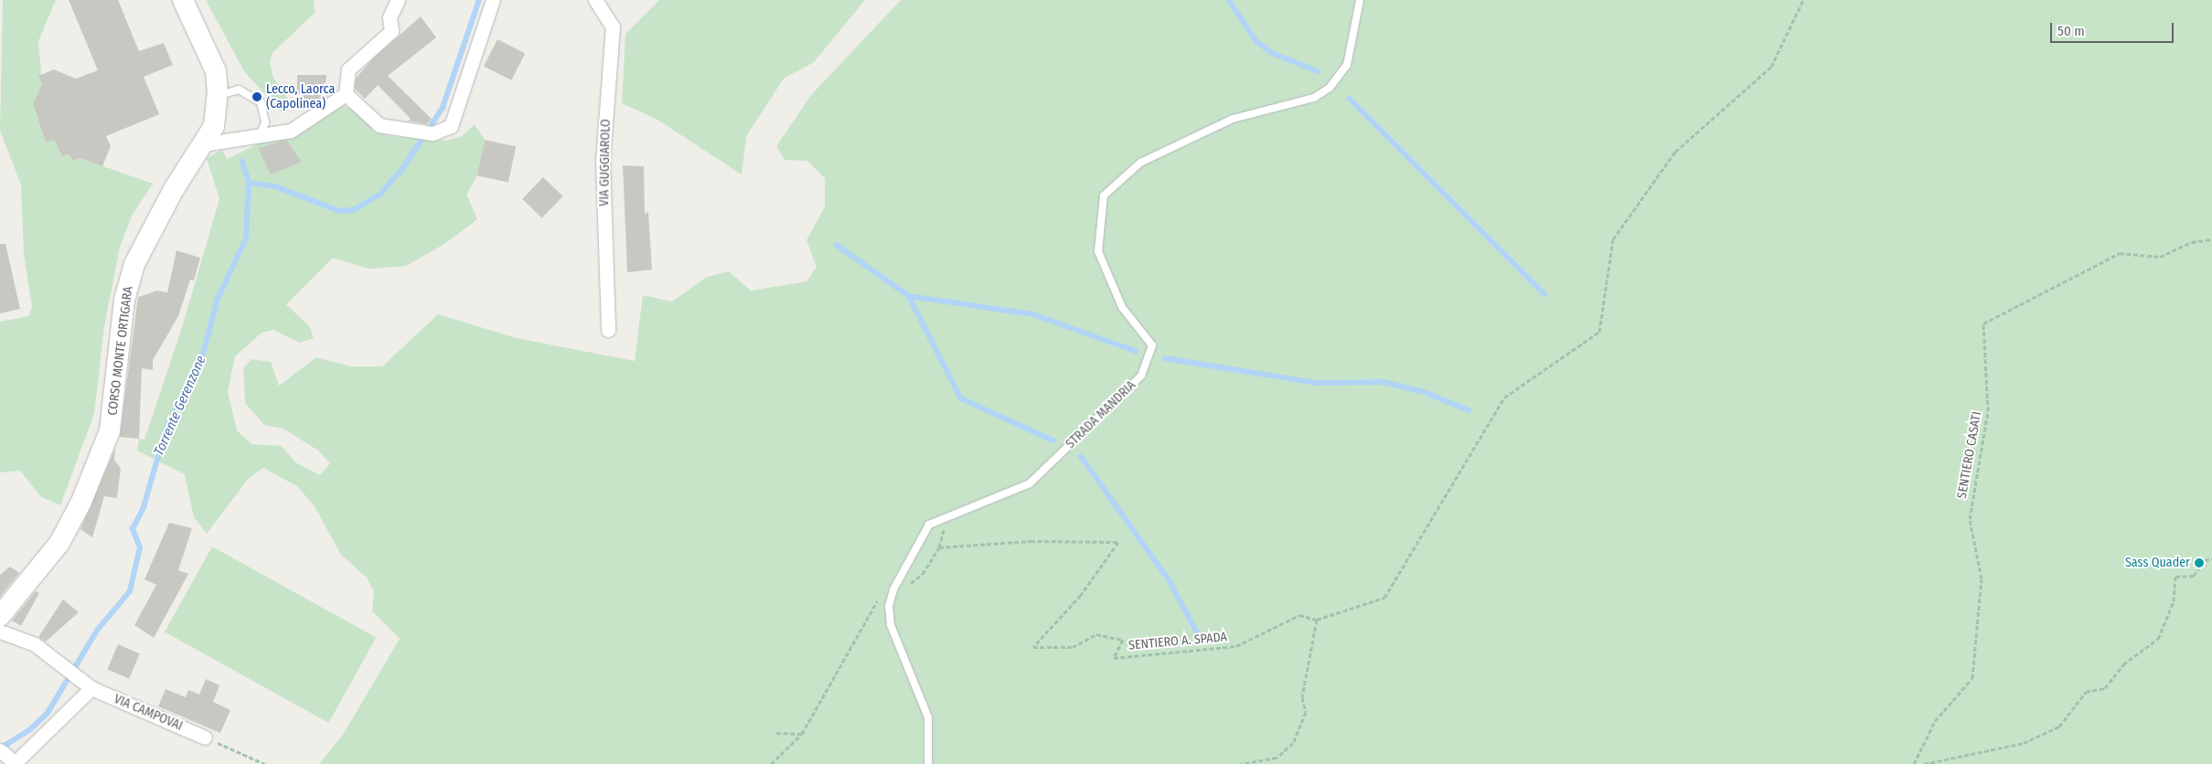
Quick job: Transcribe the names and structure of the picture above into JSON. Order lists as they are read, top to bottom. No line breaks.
{"streets":{"main road":["CORSO MONTE ORTIGARA"],"street":["VIA GUGGIAROLO","VIA CAMPOVAI"],"lane":["STRADA MANDRIA"],"path":["SENTIERO CASATI","SENTIERO A. SPADA"]},"crossings":[["STRADA MANDRIA","SENTIERO A. SPADA"]],"water":["Torrente Gerenzone"],"places":["Lecco, Laorca (Capolinea)","Sass Quader"],"scale_bar":"50 m"}
